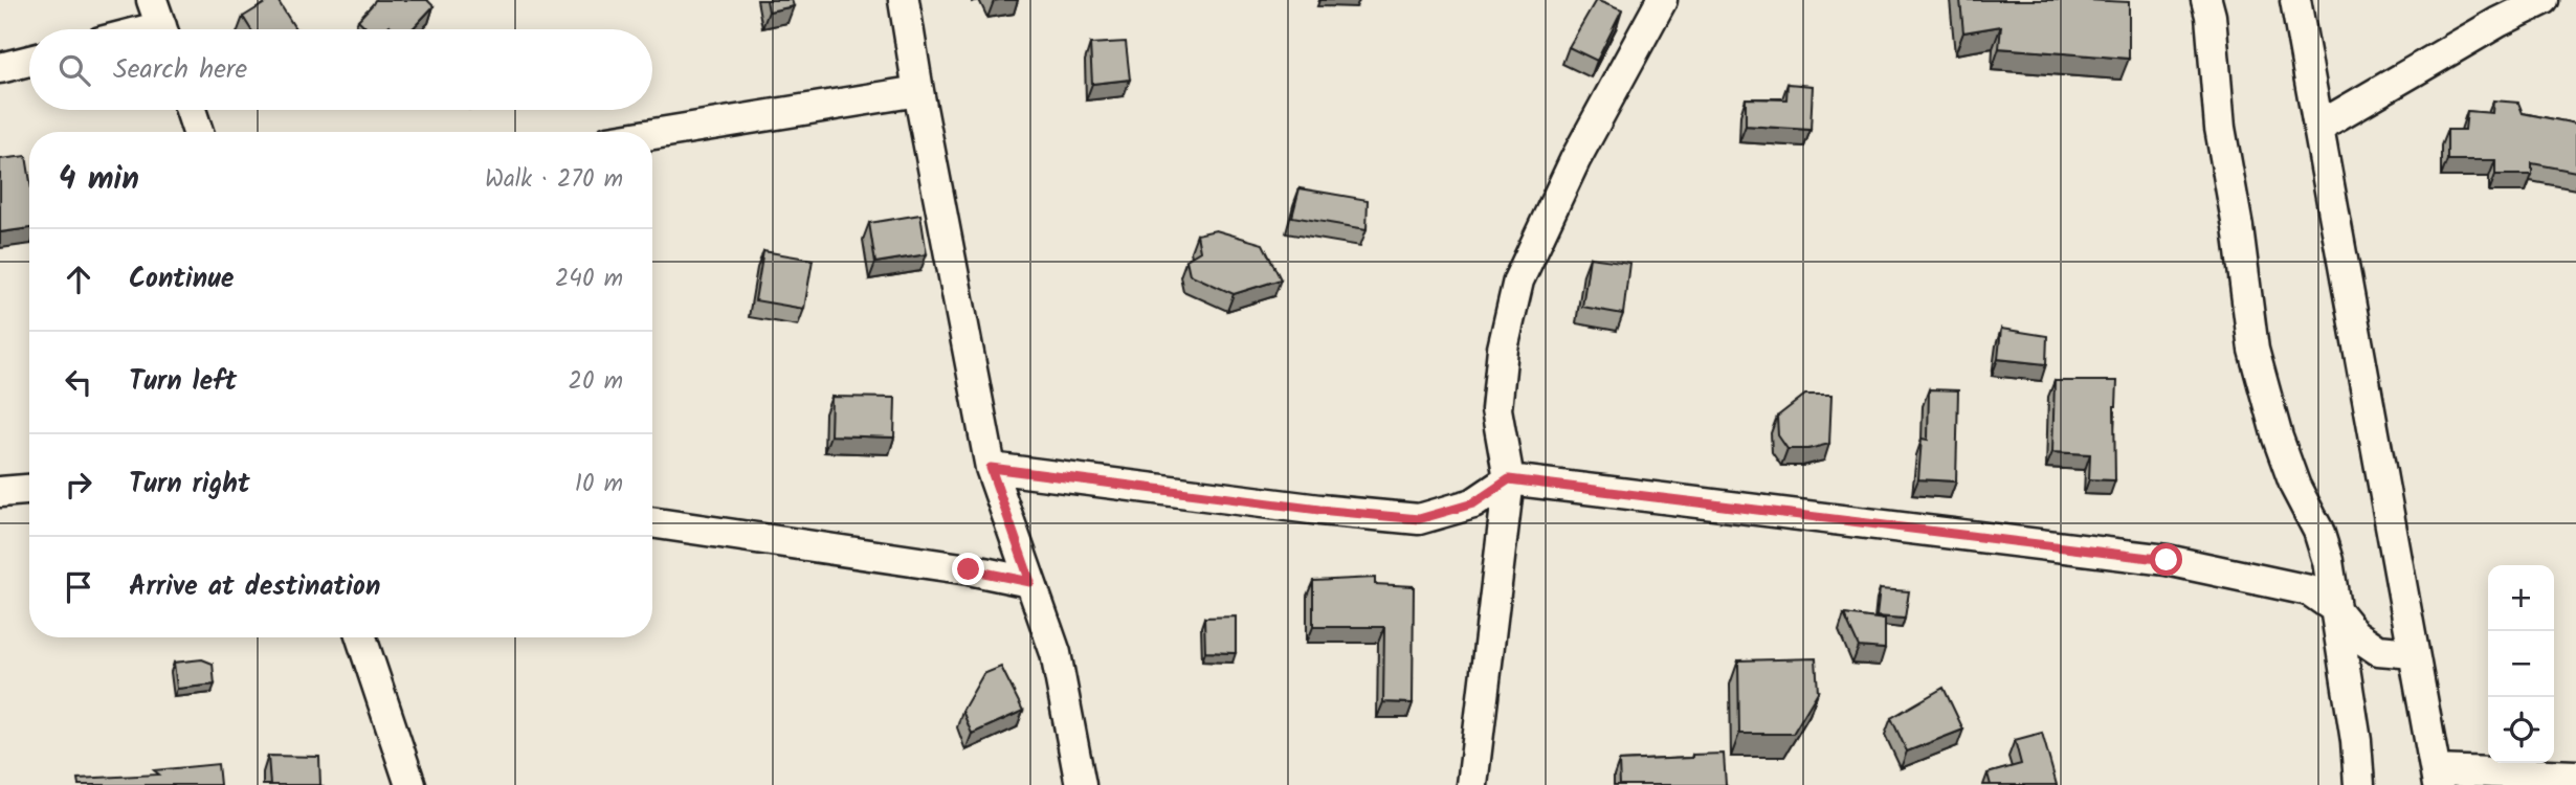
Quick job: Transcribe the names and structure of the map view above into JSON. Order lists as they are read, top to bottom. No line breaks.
{"page":{"search":"Search here","heading":["4 min","Walk · 270 m"],"list":[["Continue","240 m"],["Turn left","20 m"],["Turn right","10 m"],"Arrive at destination"],"map_buttons":["+","−"]}}
